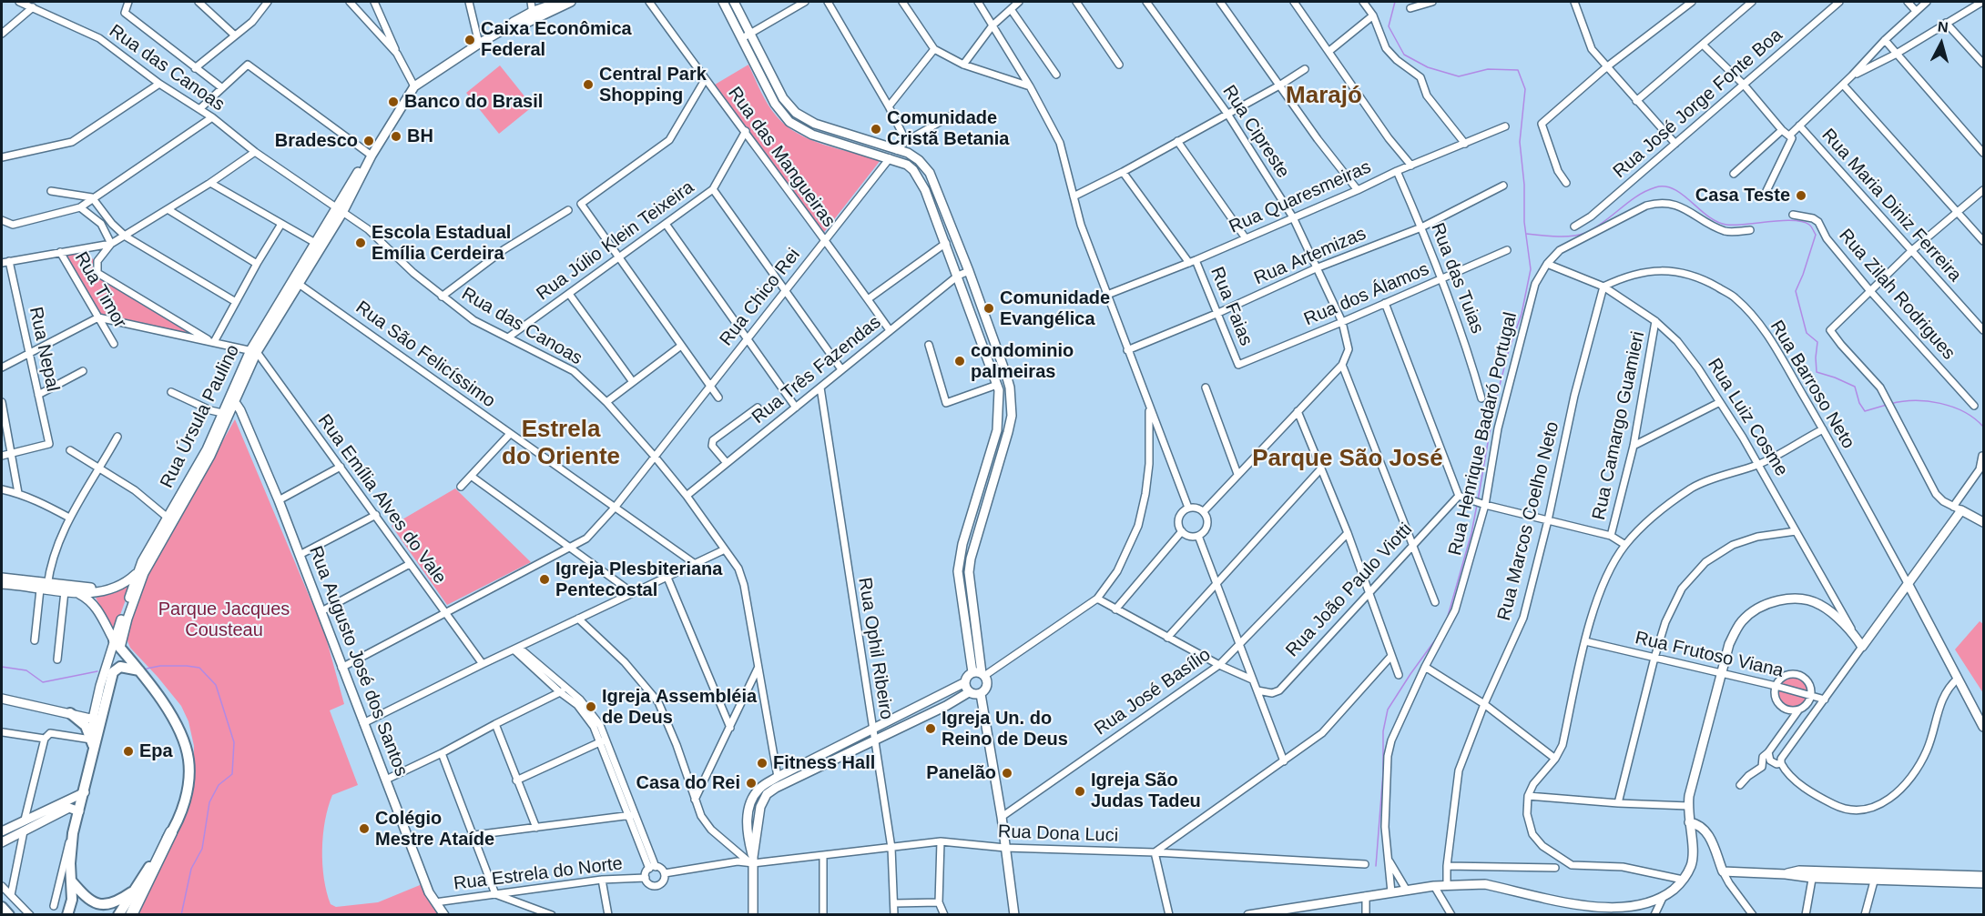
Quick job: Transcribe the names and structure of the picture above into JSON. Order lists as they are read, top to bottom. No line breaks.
{"streets":{"main road":["Rua Úrsula Paulino","Rua Luiz Cosme","Rua Augusto José dos Santos"],"street":["Rua das Canoas","Rua José Jorge Fonte Boa","Rua Cipreste","Rua das Mangueiras","Rua Quaresmeiras","Rua Maria Diniz Ferreira","Rua Júlio Klein Teixeira","Rua Artemizas","Rua das Tuias","Rua Timor","Rua dos Álamos","Rua Zilah Rodrigues","Rua Chico Rei","Rua Faias","Rua Nepal","Rua São Felicíssimo","Rua Três Fazendas","Rua Barroso Neto","Rua Camargo Guamieri","Rua Henrique Badaró Portugal","Rua Emília Alves do Vale","Rua Marcos Coelho Neto","Rua João Paulo Viotti","Rua Ophil Ribeiro","Rua Frutoso Viana","Rua José Basílio","Rua Dona Luci","Rua Estrela do Norte"]},"crossings":[["Rua das Canoas","Rua Júlio Klein Teixeira"],["Rua das Canoas","Rua Chico Rei"],["Rua das Canoas","Rua Três Fazendas"],["Rua das Canoas","Rua Úrsula Paulino"],["Rua Cipreste","Rua Quaresmeiras"],["Rua Cipreste","Rua Artemizas"],["Rua Cipreste","Rua dos Álamos"],["Rua das Mangueiras","Rua Júlio Klein Teixeira"],["Rua das Mangueiras","Rua Chico Rei"],["Rua das Mangueiras","Rua Três Fazendas"],["Rua Quaresmeiras","Rua das Tuias"],["Rua Quaresmeiras","Rua Faias"],["Rua Artemizas","Rua das Tuias"],["Rua Artemizas","Rua Faias"],["Rua das Tuias","Rua dos Álamos"],["Rua dos Álamos","Rua Faias"],["Rua Chico Rei","Rua São Felicíssimo"],["Rua Chico Rei","Rua Emília Alves do Vale"],["Rua Chico Rei","Rua Augusto José dos Santos"],["Rua São Felicíssimo","Rua Úrsula Paulino"],["Rua Três Fazendas","Rua Ophil Ribeiro"],["Rua Barroso Neto","Rua Luiz Cosme"],["Rua Barroso Neto","Rua Marcos Coelho Neto"],["Rua Úrsula Paulino","Rua Emília Alves do Vale"],["Rua Úrsula Paulino","Rua Augusto José dos Santos"],["Rua Luiz Cosme","Rua Camargo Guamieri"],["Rua Luiz Cosme","Rua Henrique Badaró Portugal"],["Rua Luiz Cosme","Rua Marcos Coelho Neto"],["Rua Ophil Ribeiro","Rua Dona Luci"],["Rua Augusto José dos Santos","Rua Estrela do Norte"]],"districts":["Marajó","Estrela do Oriente","Parque São José"],"parks":["Parque Jacques Cousteau"],"places":["Caixa Econômica Federal","Central Park Shopping","Banco do Brasil","Comunidade Cristã Betania","BH","Bradesco","Casa Teste","Escola Estadual Emília Cerdeira","Comunidade Evangélica","condominio palmeiras","Igreja Plesbiteriana Pentecostal","Igreja Assembléia de Deus","Igreja Un. do Reino de Deus","Epa","Fitness Hall","Panelão","Casa do Rei","Igreja São Judas Tadeu","Colégio Mestre Ataíde"],"north":"top"}
